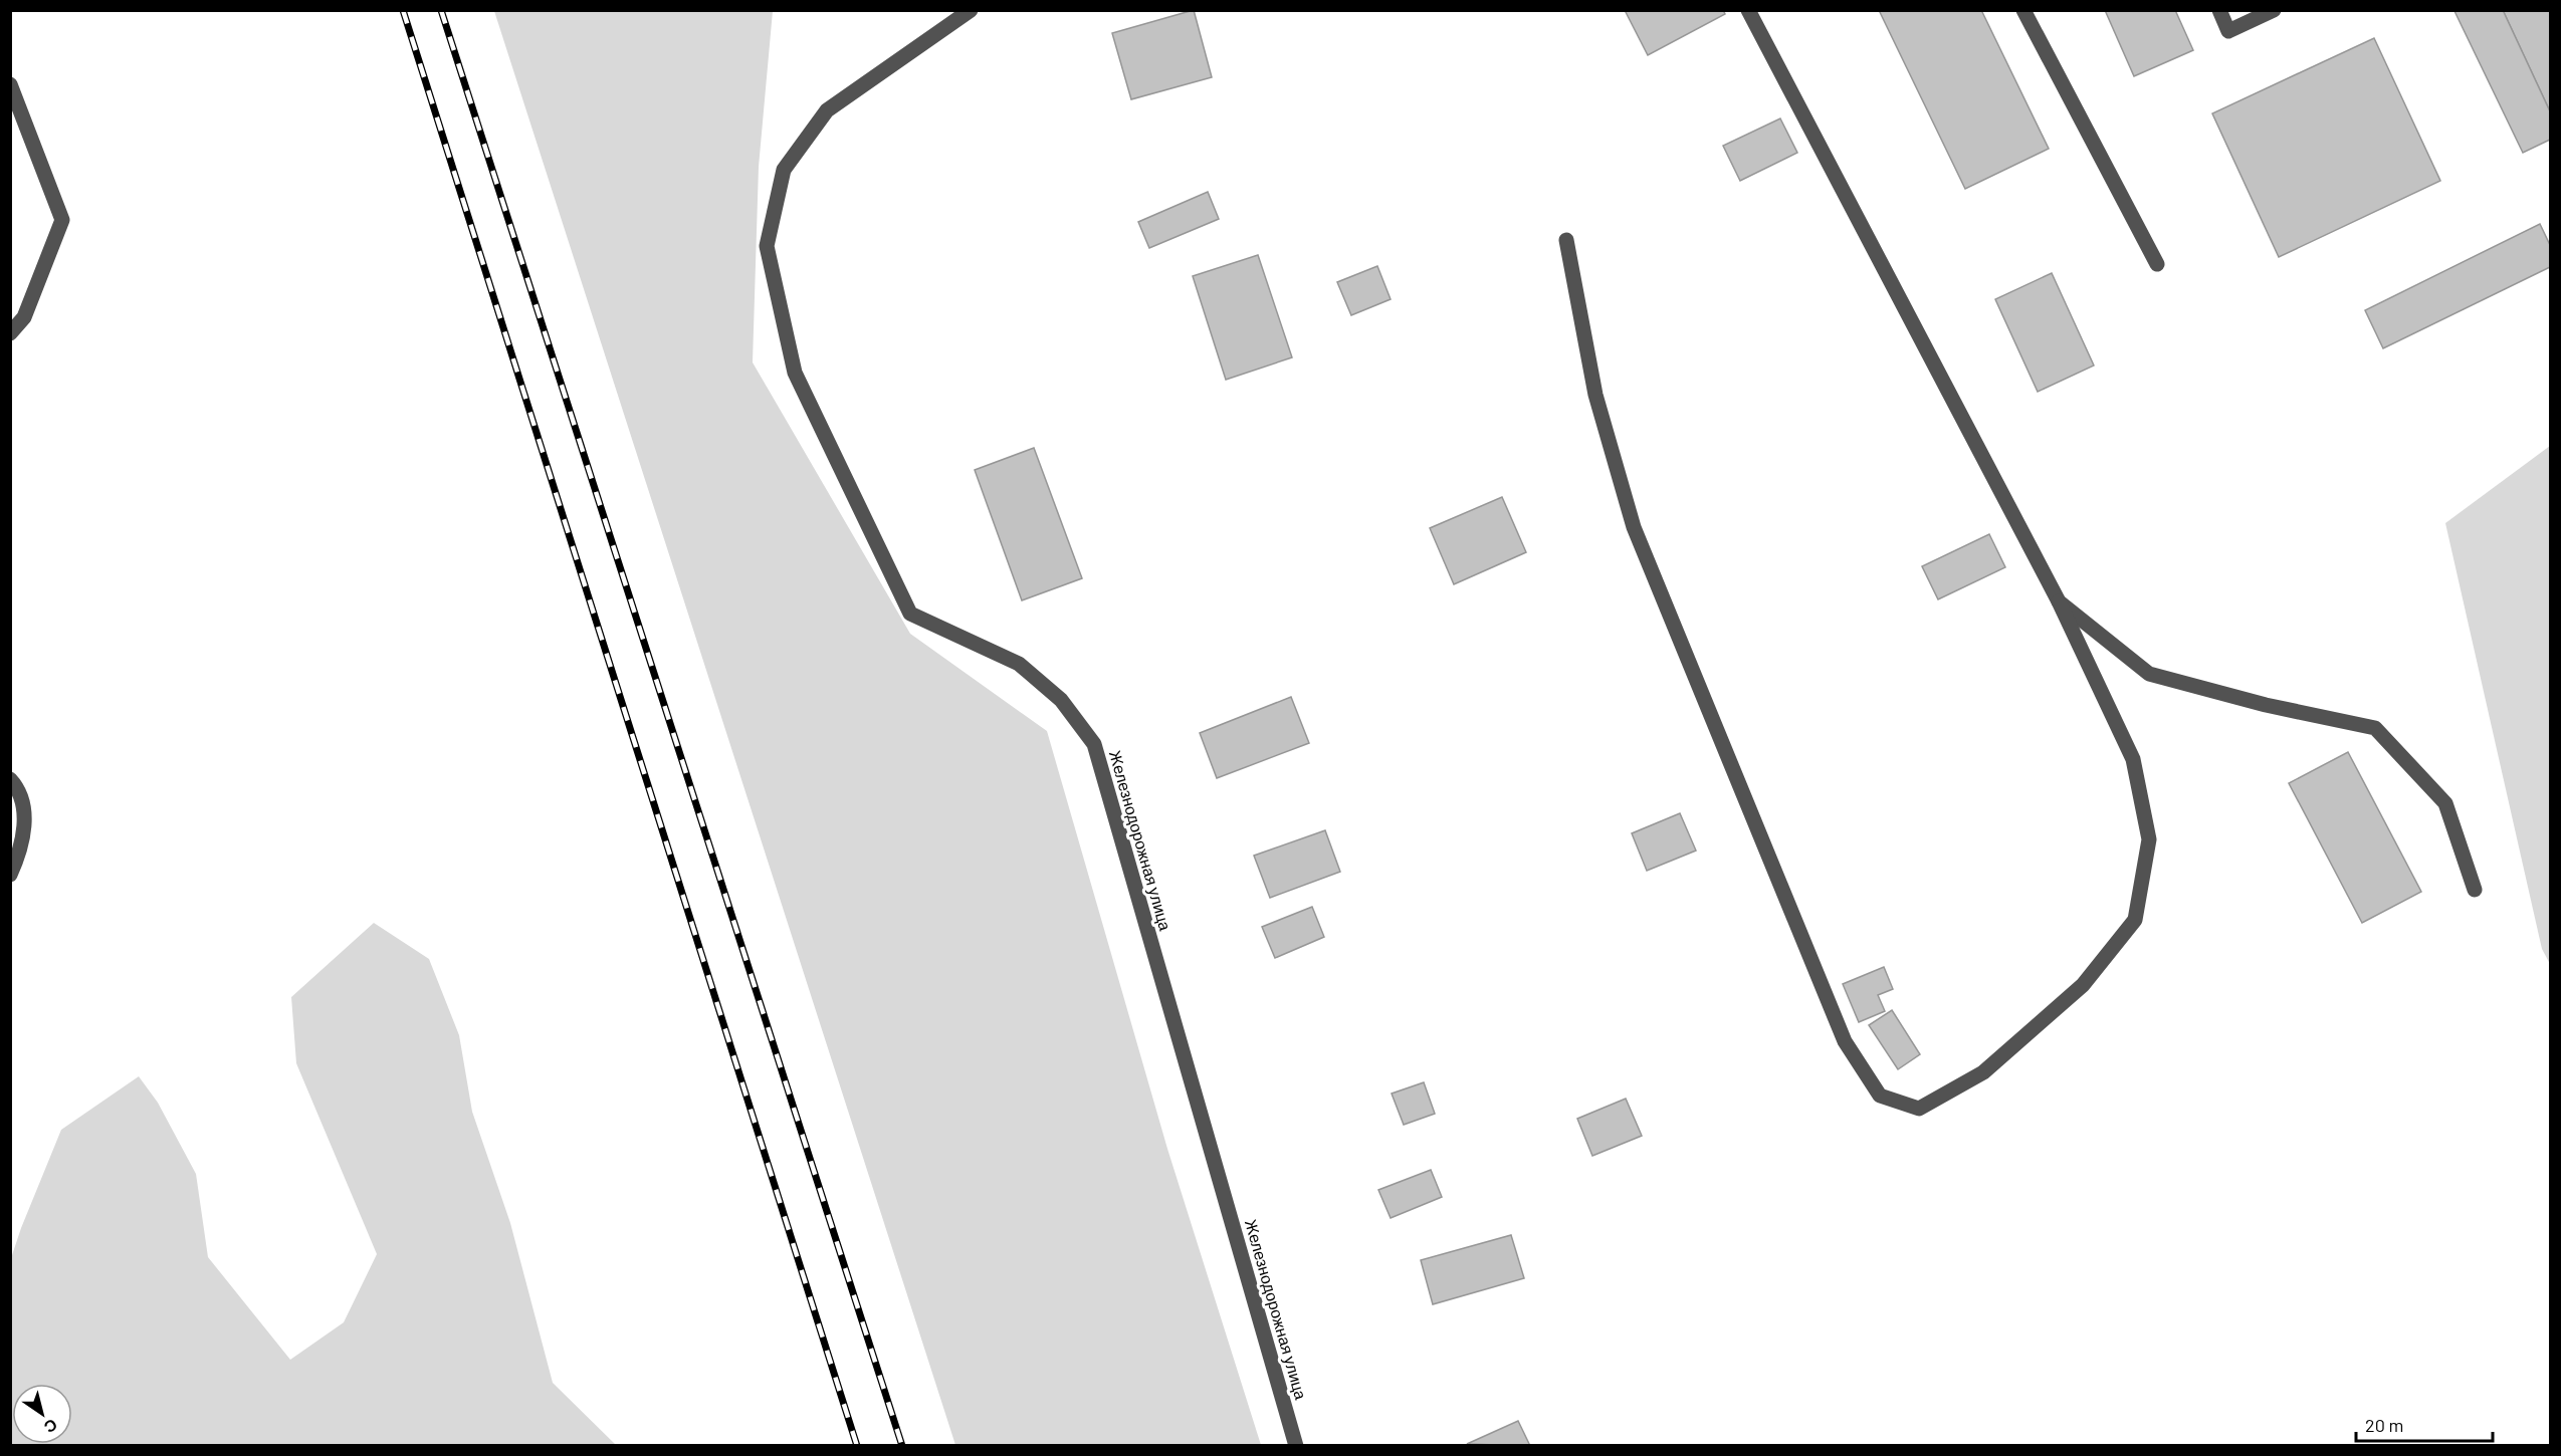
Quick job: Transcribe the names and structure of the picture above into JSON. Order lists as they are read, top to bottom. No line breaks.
{"streets":{"street":["Железнодорожная улица"]},"scale_bar":"20 m","north":"bottom right"}
